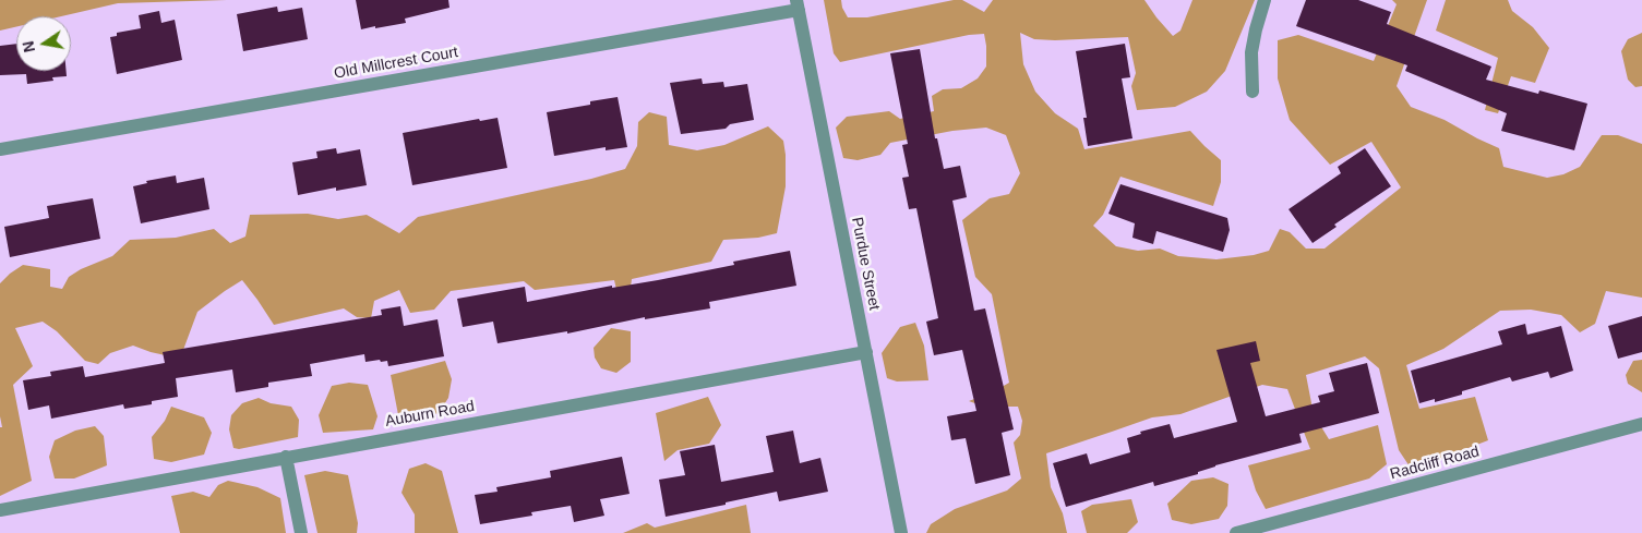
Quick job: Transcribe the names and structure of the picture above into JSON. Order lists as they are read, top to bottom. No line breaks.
{"streets":{"street":["Old Millcrest Court","Purdue Street","Auburn Road","Radcliff Road"]},"crossings":[["Old Millcrest Court","Purdue Street"],["Purdue Street","Auburn Road"]],"north":"left"}
